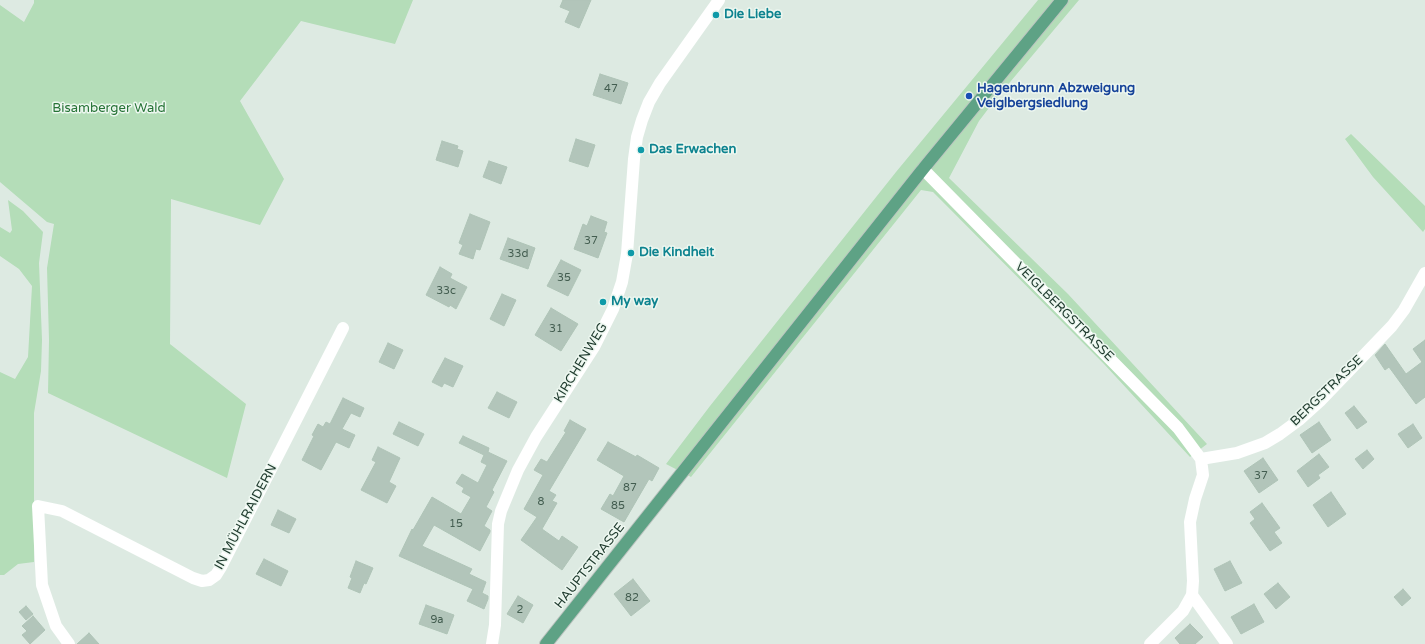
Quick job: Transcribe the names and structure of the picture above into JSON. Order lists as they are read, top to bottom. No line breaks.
{"streets":{"main road":["HAUPTSTRASSE"],"street":["VEIGLBERGSTRASSE","KIRCHENWEG","BERGSTRASSE","IN MÜHLRAIDERN"]},"crossings":[["VEIGLBERGSTRASSE","BERGSTRASSE"],["VEIGLBERGSTRASSE","HAUPTSTRASSE"]],"parks":["Bisamberger Wald"],"places":["Die Liebe","Hagenbrunn Abzweigung Veiglbergsiedlung","Das Erwachen","Die Kindheit","My way"],"house_numbers":["47","37","33d","35","33c","31","37","87","8","85","15","82","2","9a"]}
